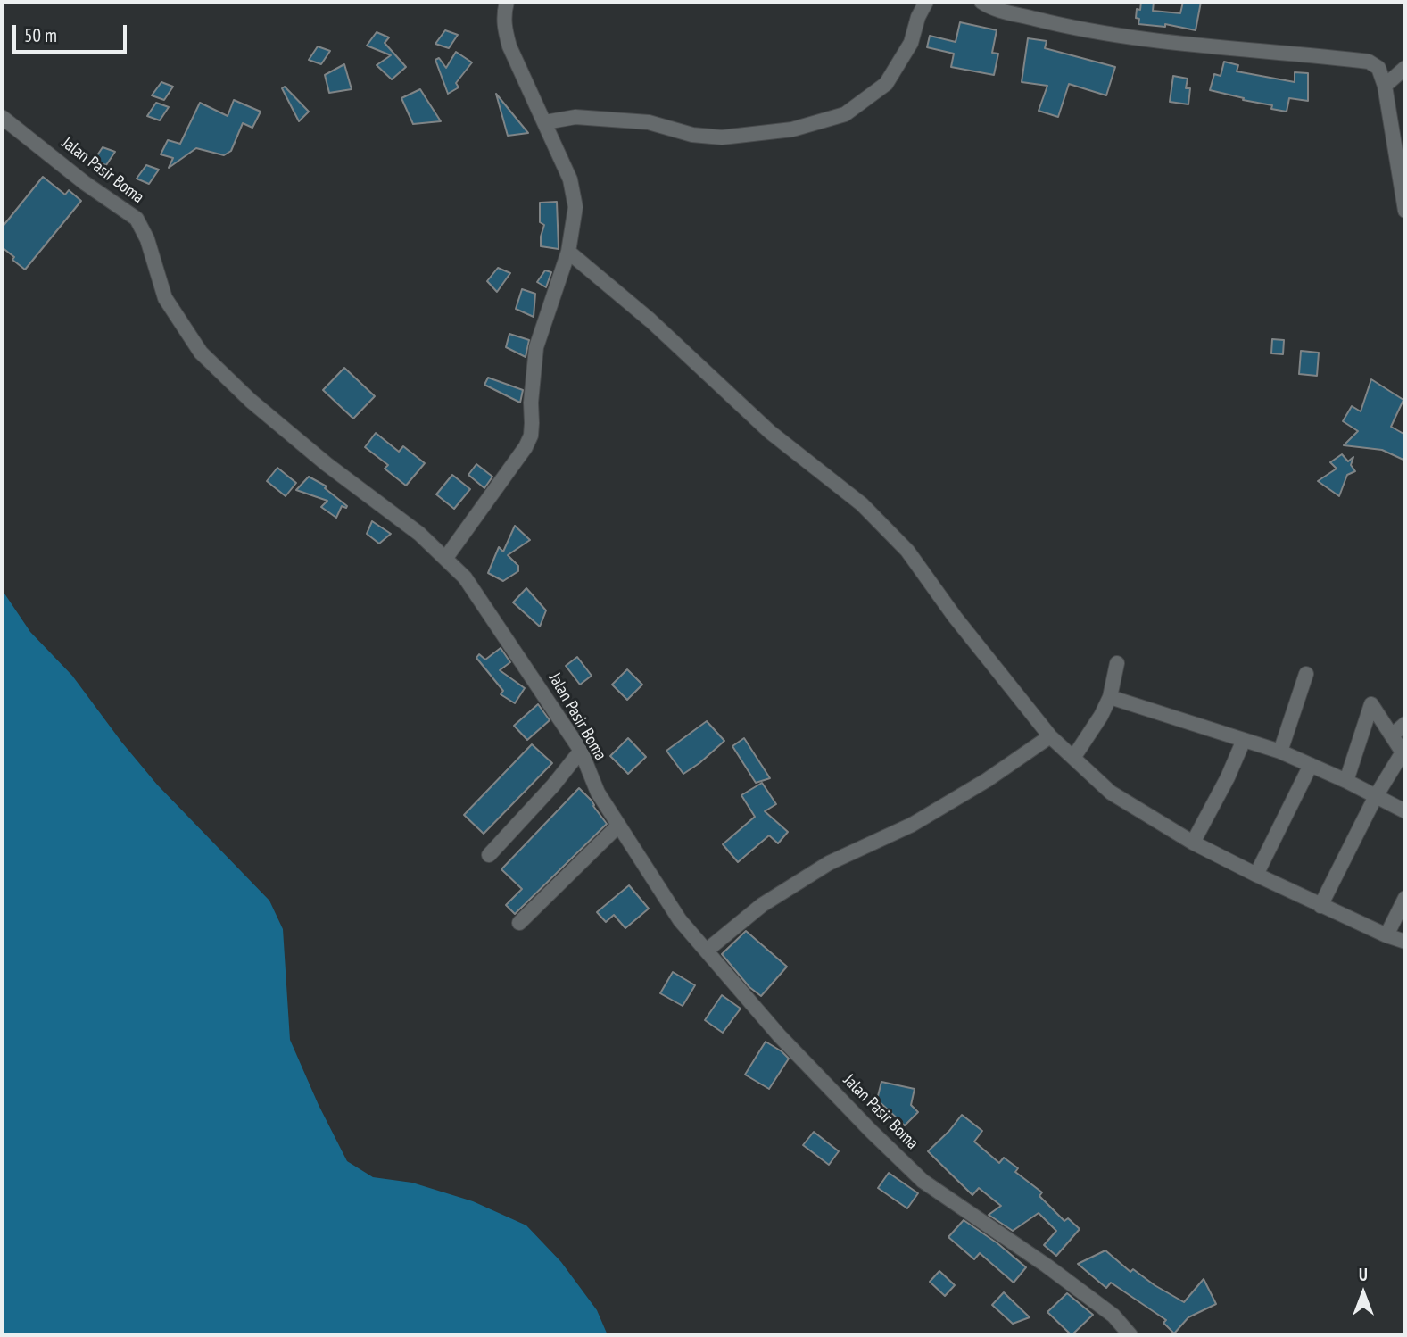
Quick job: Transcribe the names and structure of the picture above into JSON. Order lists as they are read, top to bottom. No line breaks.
{"streets":{"street":["Jalan Pasir Boma"]},"scale_bar":"50 m","north":"top"}
